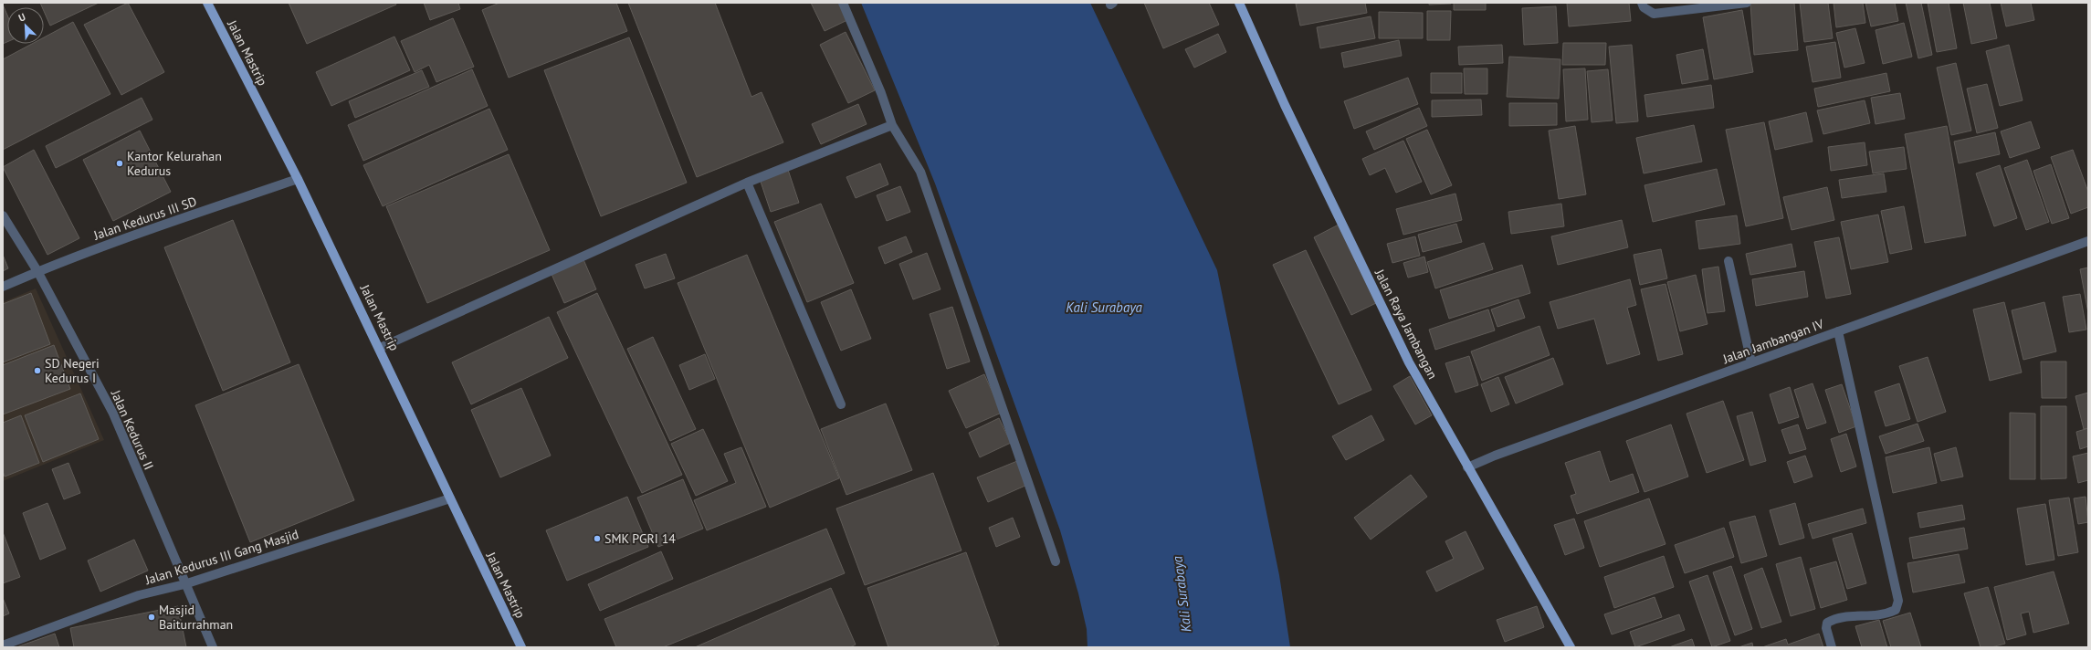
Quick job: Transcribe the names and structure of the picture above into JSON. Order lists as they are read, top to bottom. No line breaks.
{"streets":{"main road":["Jalan Mastrip","Jalan Raya Jambangan"],"street":["Jalan Kedurus III SD","Jalan Jambangan IV","Jalan Kedurus II","Jalan Kedurus III Gang Masjid"]},"crossings":[["Jalan Mastrip","Jalan Kedurus III SD"],["Jalan Mastrip","Jalan Kedurus III Gang Masjid"],["Jalan Kedurus III SD","Jalan Kedurus II"],["Jalan Raya Jambangan","Jalan Jambangan IV"],["Jalan Kedurus II","Jalan Kedurus III Gang Masjid"]],"water":["Kali Surabaya"],"places":["Kantor Kelurahan Kedurus","SD Negeri Kedurus I","SMK PGRI 14","Masjid Baiturrahman"],"north":"top left"}
